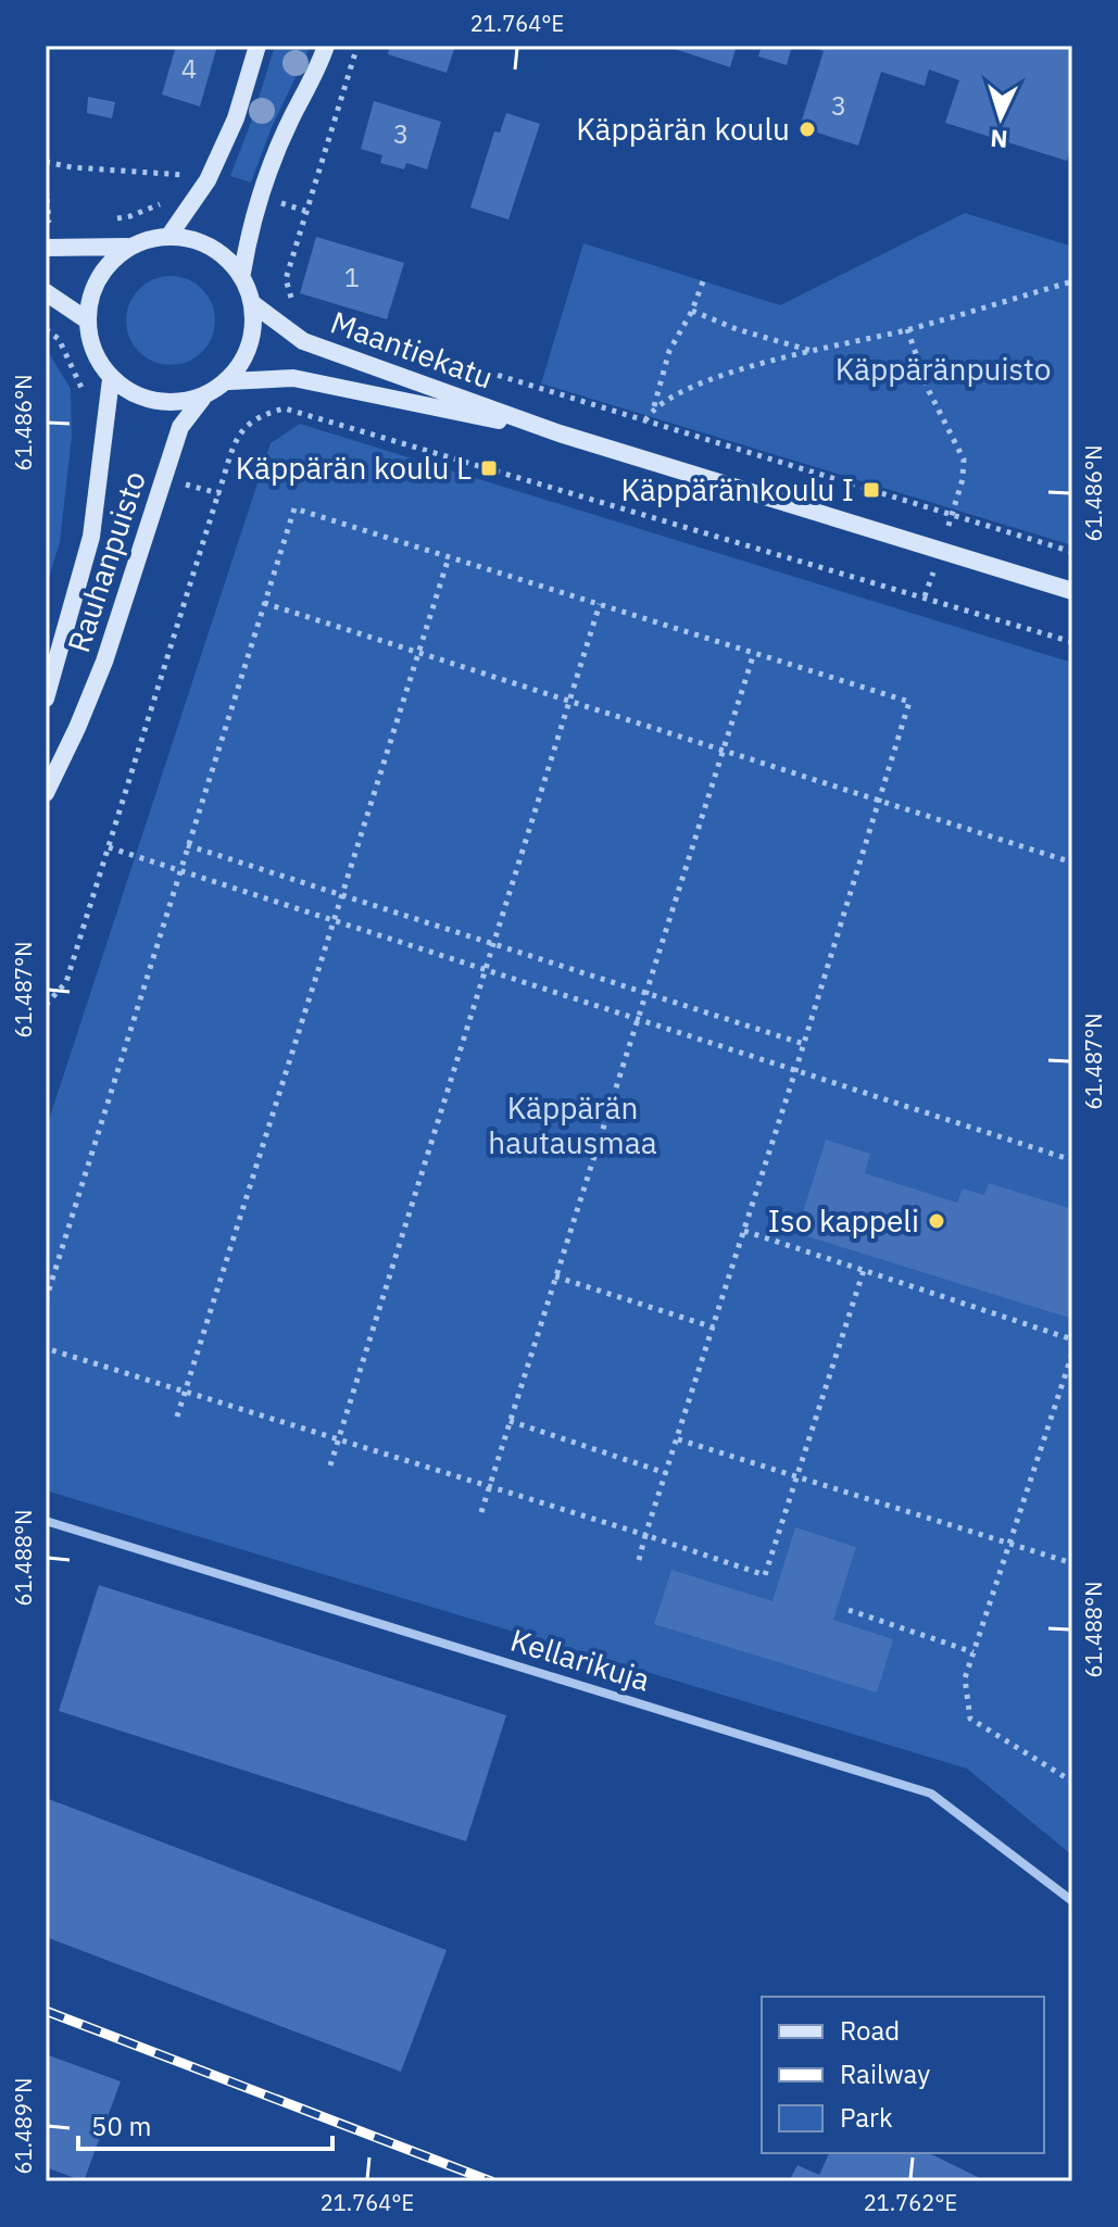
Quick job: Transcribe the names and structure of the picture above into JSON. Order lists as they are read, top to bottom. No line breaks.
{"streets":{"main road":["Maantiekatu","Rauhanpuisto"],"street":["Kellarikuja"]},"crossings":[["Maantiekatu","Rauhanpuisto"]],"parks":["Käppäränpuisto","Käppärän hautausmaa"],"places":{"other":["Käppärän koulu","Iso kappeli"],"transit":["Käppärän koulu L","Käppärän koulu I"]},"house_numbers":["4","3","3","1"],"legend":["Road","Railway","Park"],"scale_bar":"50 m","north":"bottom","coordinates":["21.764°E","61.486°N","61.487°N","61.488°N","61.489°N","21.762°E"]}
